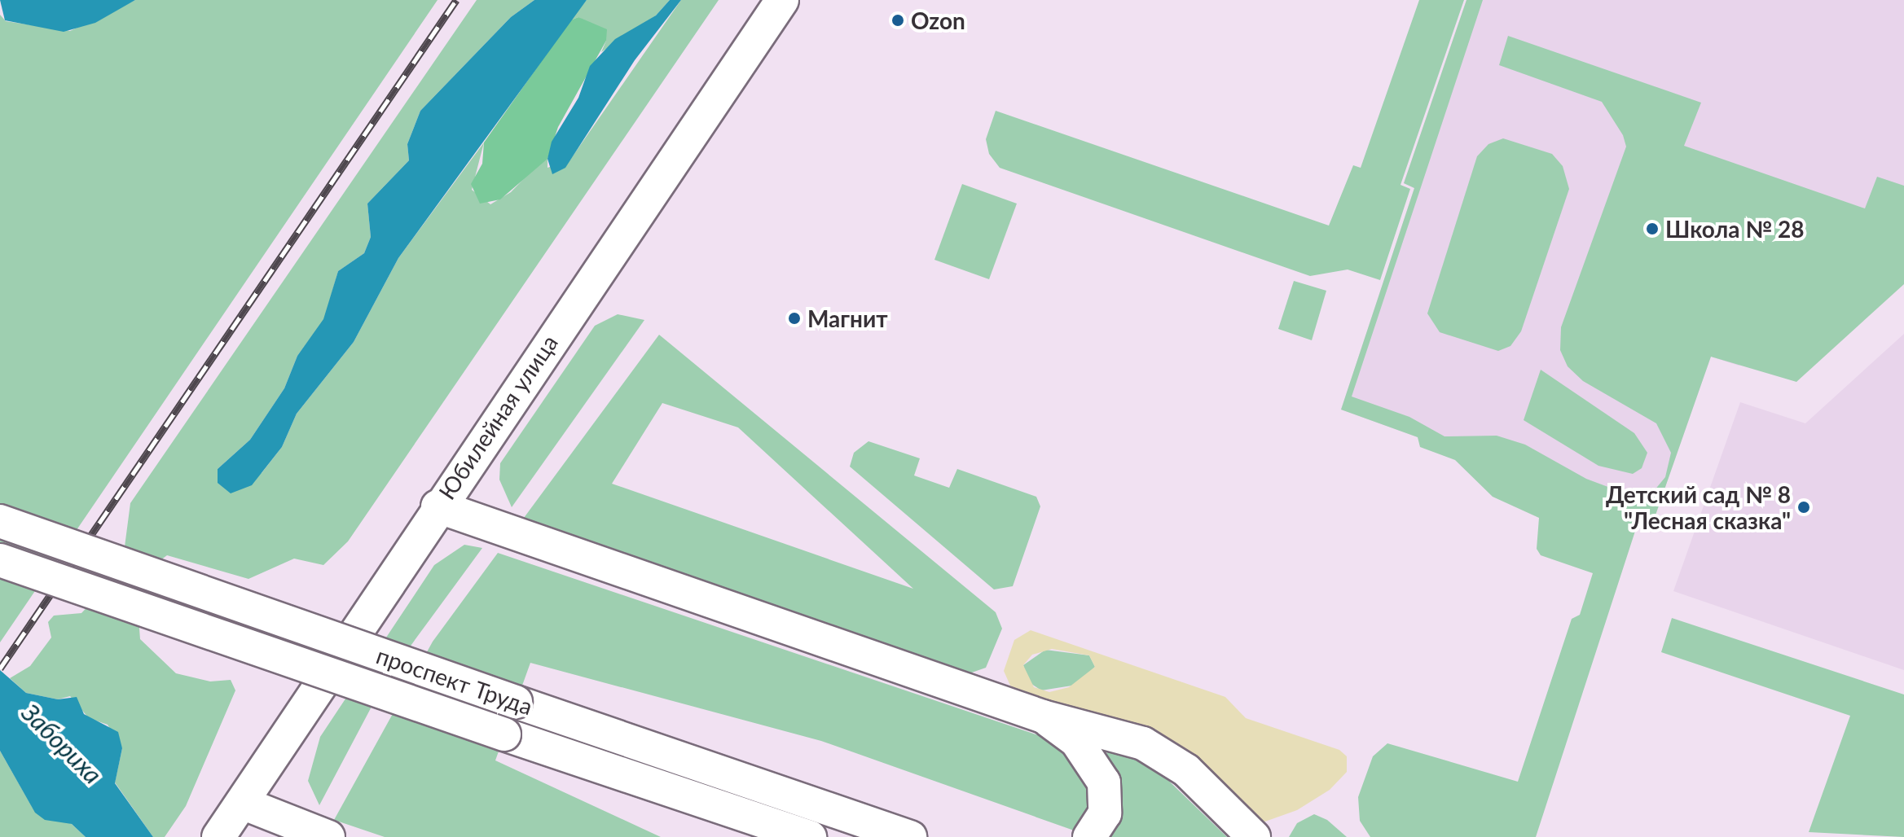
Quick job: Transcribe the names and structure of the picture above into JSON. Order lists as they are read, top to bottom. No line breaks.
{"streets":{"main road":["Юбилейная улица","проспект Труда"]},"water":["Забориха"],"places":["Ozon","Школа № 28","Магнит","Детский сад № 8 \"Лесная сказка\""]}
